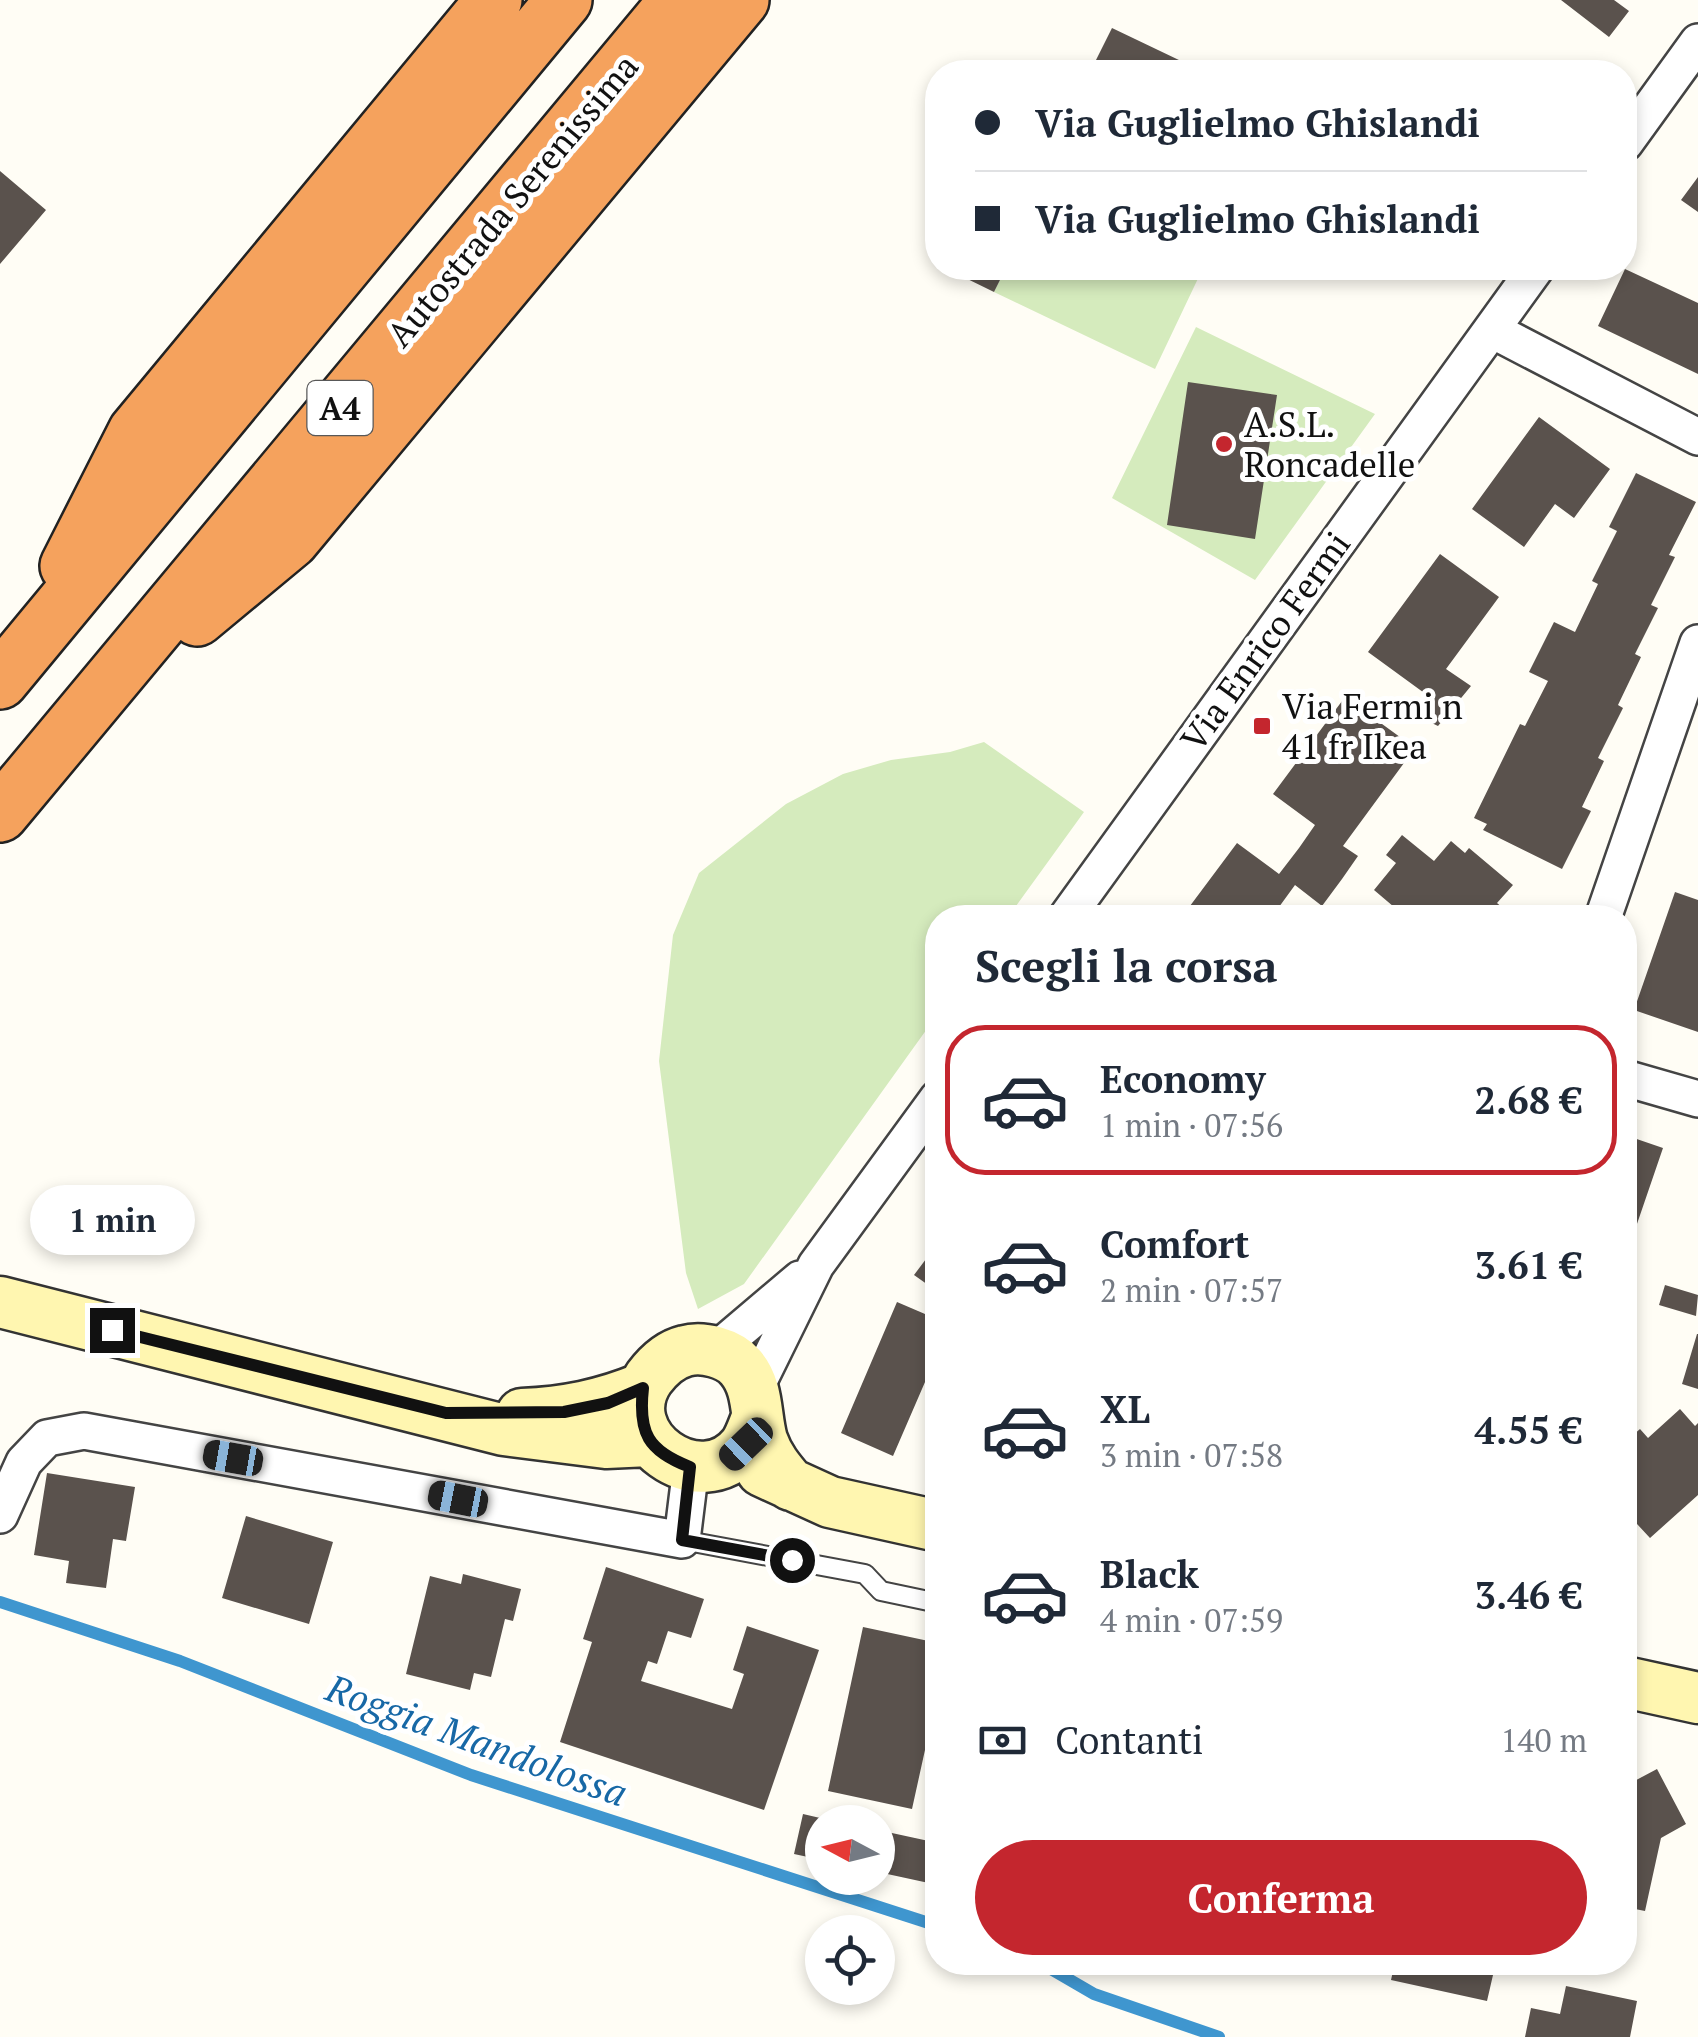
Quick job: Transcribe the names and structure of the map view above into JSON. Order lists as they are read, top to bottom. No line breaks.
{"streets":{"highway":["Autostrada Serenissima","A4"],"street":["Via Enrico Fermi"]},"water":["Roggia Mandolossa"],"places":{"other":["A.S.L. Roncadelle"],"transit":["Via Fermi n 41 fr Ikea"]},"north":"left","page":{"banner":["Via Guglielmo Ghislandi","Via Guglielmo Ghislandi"],"heading":"Scegli la corsa","list":[{"name":"Economy","note":"1 min · 07:56","value":"2.68 €"},{"name":"Comfort","note":"2 min · 07:57","value":"3.61 €"},{"name":"XL","note":"3 min · 07:58","value":"4.55 €"},{"name":"Black","note":"4 min · 07:59","value":"3.46 €"}],"bubble":"1 min","pay":["Contanti","140 m"],"buttons":"Conferma"}}
